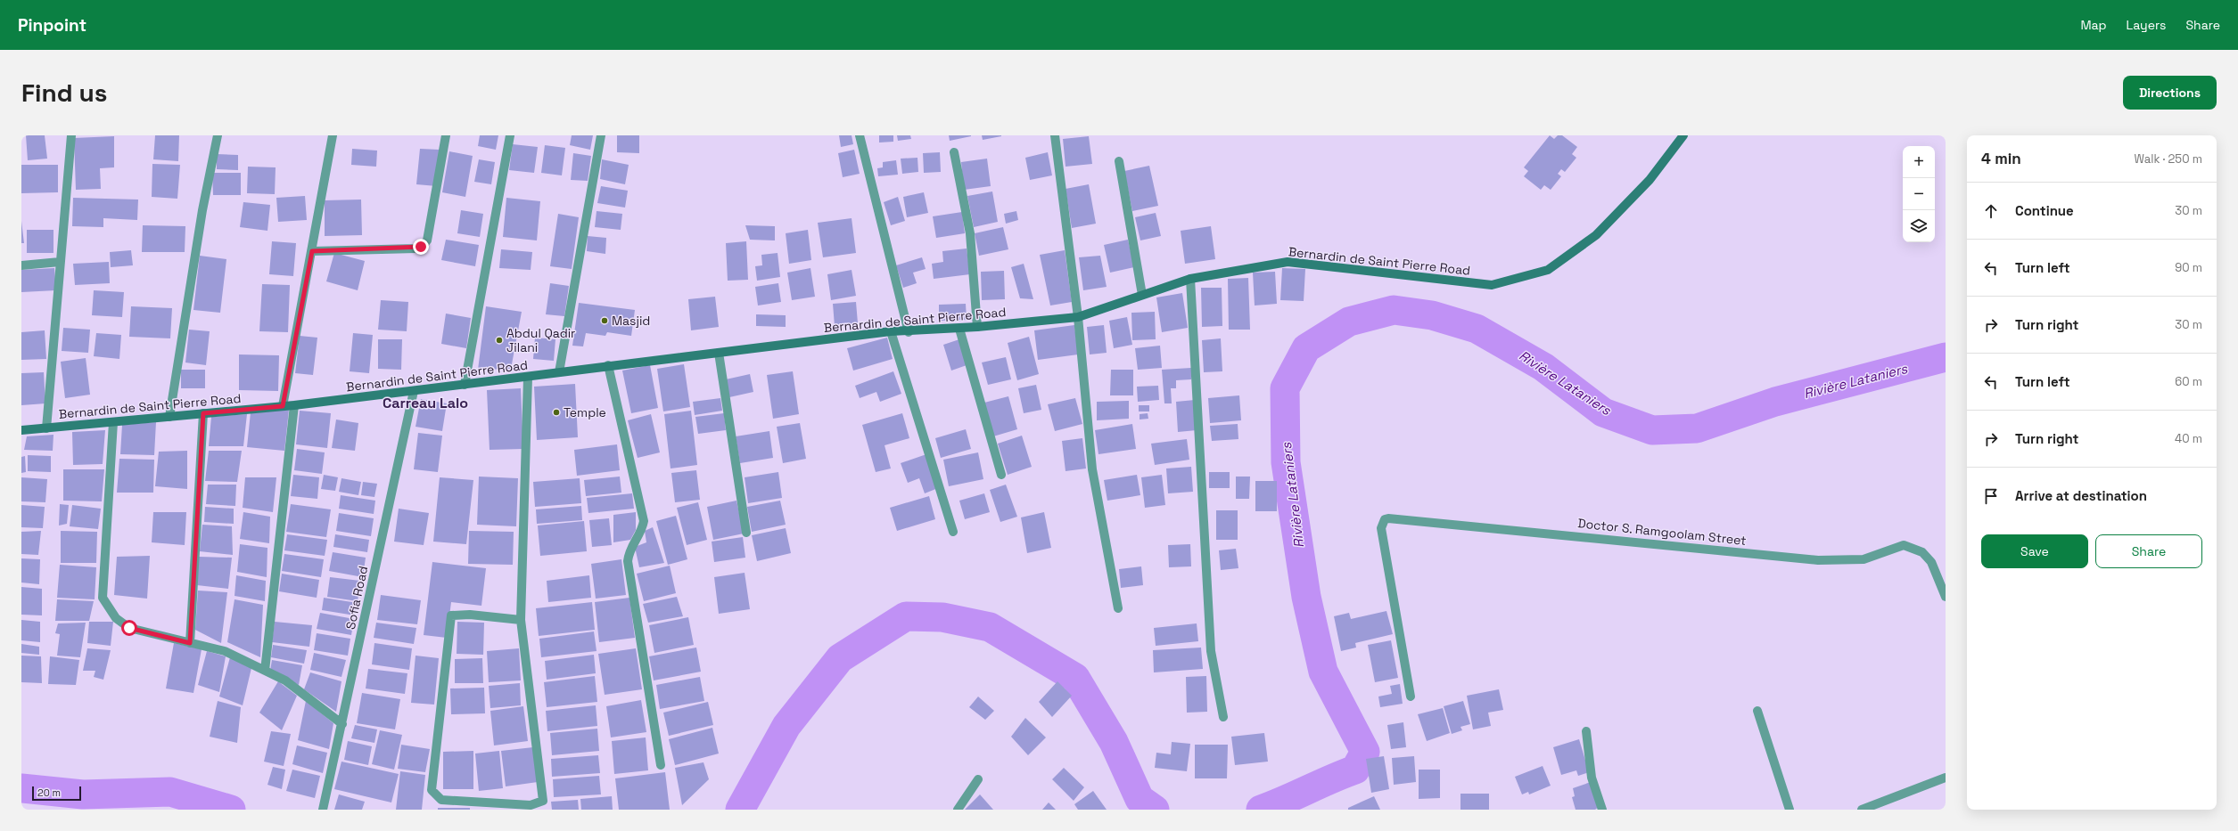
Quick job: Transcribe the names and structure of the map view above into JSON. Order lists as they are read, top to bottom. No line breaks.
{"streets":{"main road":["Bernardin de Saint Pierre Road"],"street":["Doctor S. Ramgoolam Street","Sofia Road"]},"crossings":[["Bernardin de Saint Pierre Road","Sofia Road"]],"districts":["Carreau Lalo"],"water":["Rivière Lataniers"],"places":["Masjid","Abdul Qadir Jilani","Temple"],"scale_bar":"20 m","page":{"header":"Pinpoint","nav":["Map","Layers","Share"],"buttons":["Directions",["Save","Share"]],"title":"Find us","heading":["4 min","Walk · 250 m"],"map_buttons":["+","−"],"list":[["Continue","30 m"],["Turn left","90 m"],["Turn right","30 m"],["Turn left","60 m"],["Turn right","40 m"],"Arrive at destination"],"scale":"20 m"}}
